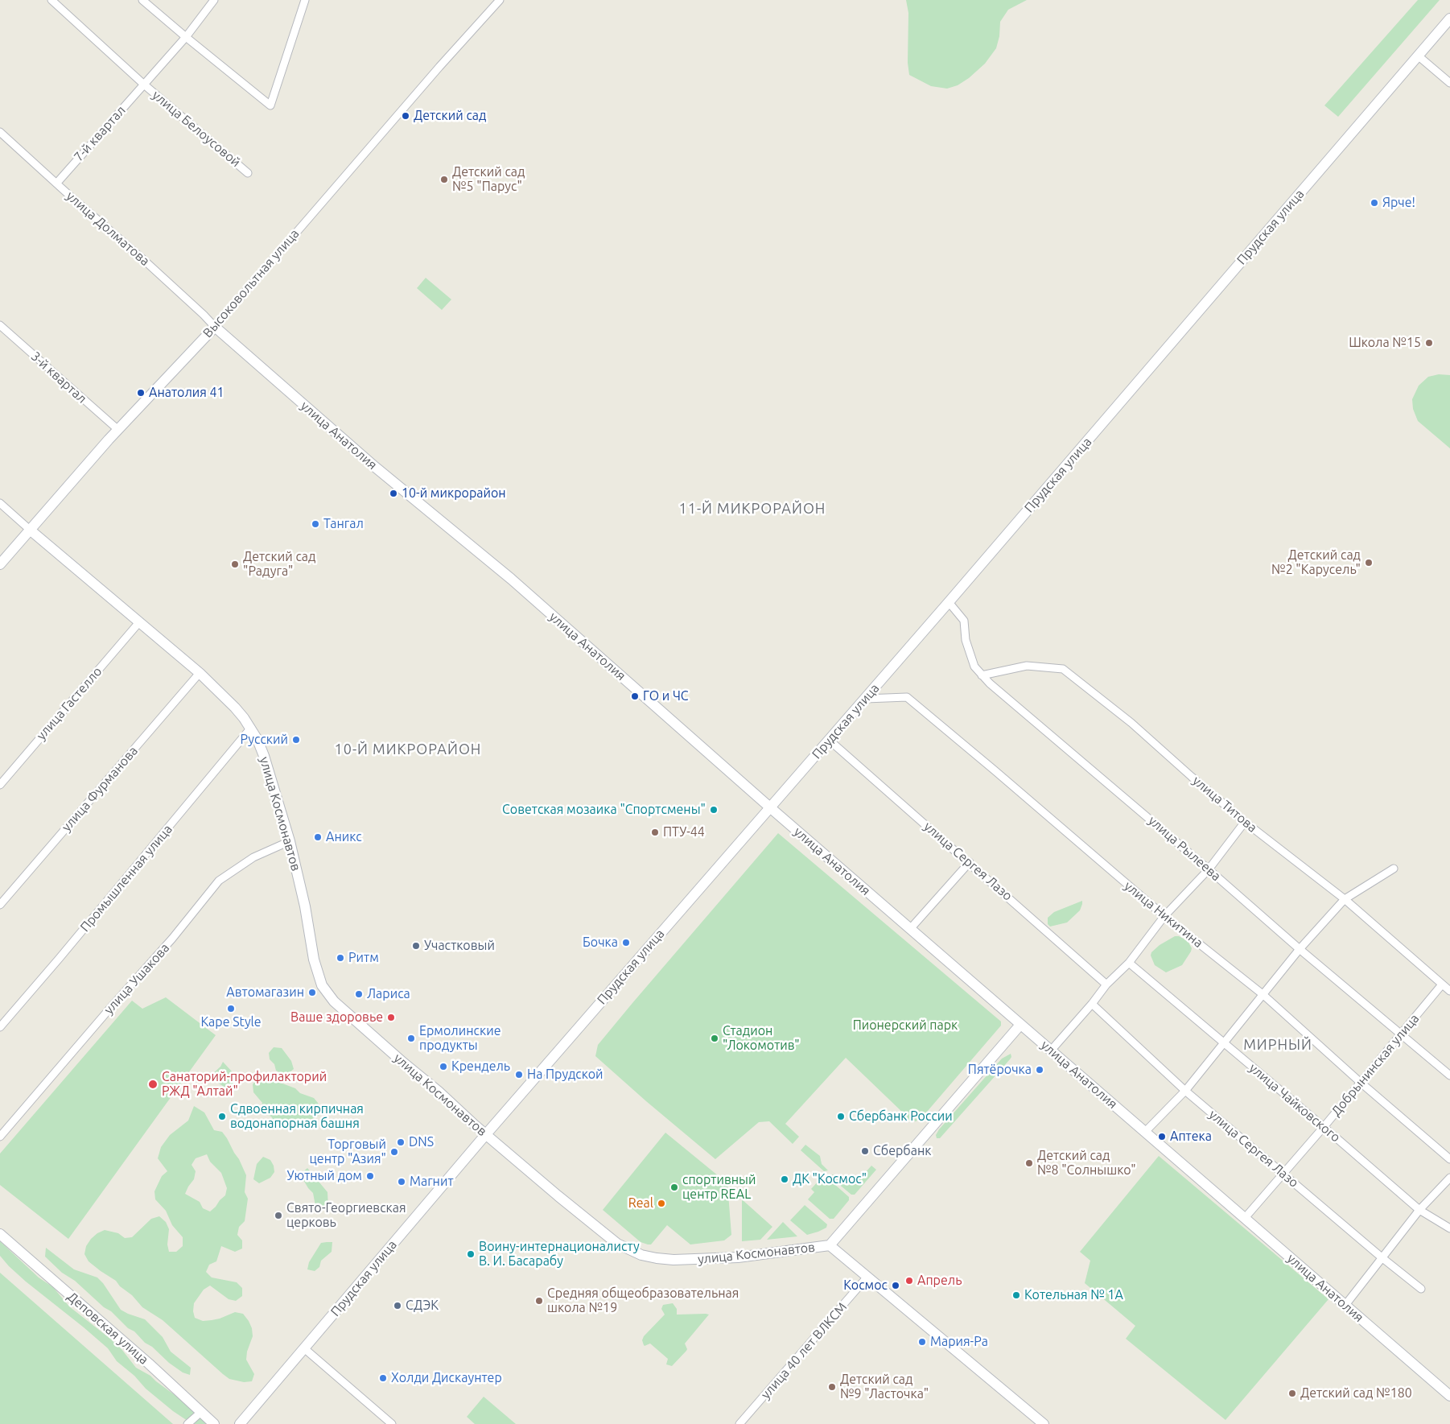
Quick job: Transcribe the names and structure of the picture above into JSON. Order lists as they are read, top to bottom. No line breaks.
{"streets":{"street":["улица Белоусовой","7-й квартал","Прудская улица","улица Долматова","Высоковольтная улица","3-й квартал","улица Анатолия","улица Гастелло","улица Фурманова","улица Титова","улица Космонавтов","улица Рылеева","улица Сергея Лазо","Промышленная улица","улица Никитина","улица Ушакова","Добрынинская улица","улица Чайковского","Деповская улица","улица 40 лет ВЛКСМ"]},"crossings":[["улица Белоусовой","7-й квартал"],["7-й квартал","улица Долматова"],["Прудская улица","улица Анатолия"],["Прудская улица","улица Космонавтов"],["Прудская улица","улица Рылеева"],["Прудская улица","улица Сергея Лазо"],["Прудская улица","улица Никитина"],["улица Долматова","Высоковольтная улица"],["улица Долматова","улица Анатолия"],["Высоковольтная улица","3-й квартал"],["Высоковольтная улица","улица Анатолия"],["Высоковольтная улица","улица Космонавтов"],["улица Анатолия","Добрынинская улица"],["улица Гастелло","улица Космонавтов"],["улица Фурманова","улица Космонавтов"],["улица Титова","улица Рылеева"],["улица Титова","Добрынинская улица"],["улица Космонавтов","Промышленная улица"],["улица Космонавтов","улица Ушакова"],["улица Космонавтов","улица 40 лет ВЛКСМ"],["улица Рылеева","Добрынинская улица"],["улица Сергея Лазо","Добрынинская улица"],["улица Никитина","Добрынинская улица"],["Добрынинская улица","улица Чайковского"]],"districts":["11-Й МИКРОРАЙОН","10-Й МИКРОРАЙОН","МИРНЫЙ"],"parks":["Пионерский парк"],"places":["Детский сад","Детский сад №5 \"Парус\"","Ярче!","Школа №15","Анатолия 41","10-й микрорайон","Тангал","Детский сад №2 \"Карусель\"","Детский сад \"Радуга\"","ГО и ЧС","Русский","Советская мозаика \"Спортсмены\"","ПТУ-44","Аникс","Бочка","Участковый","Ритм","Автомагазин","Лариса","Каре Style","Ваше здоровье","Ермолинские продукты","Стадион \"Локомотив\"","Крендель","Пятёрочка","На Прудской","Санаторий-профилакторий РЖД \"Алтай\"","Сдвоенная кирпичная водонапорная башня","Сбербанк России","Аптека","DNS","Сбербанк","Торговый центр \"Азия\"","Детский сад №8 \"Солнышко\"","Уютный дом","ДК \"Космос\"","Магнит","спортивный центр REAL","Real","Свято-Георгиевская церковь","Воину-интернационалисту В. И. Басарабу","Апрель","Космос","Котельная № 1А","Средняя общеобразовательная школа №19","СДЭК","Мария-Ра","Холди Дискаунтер","Детский сад №9 \"Ласточка\"","Детский сад №180"]}
